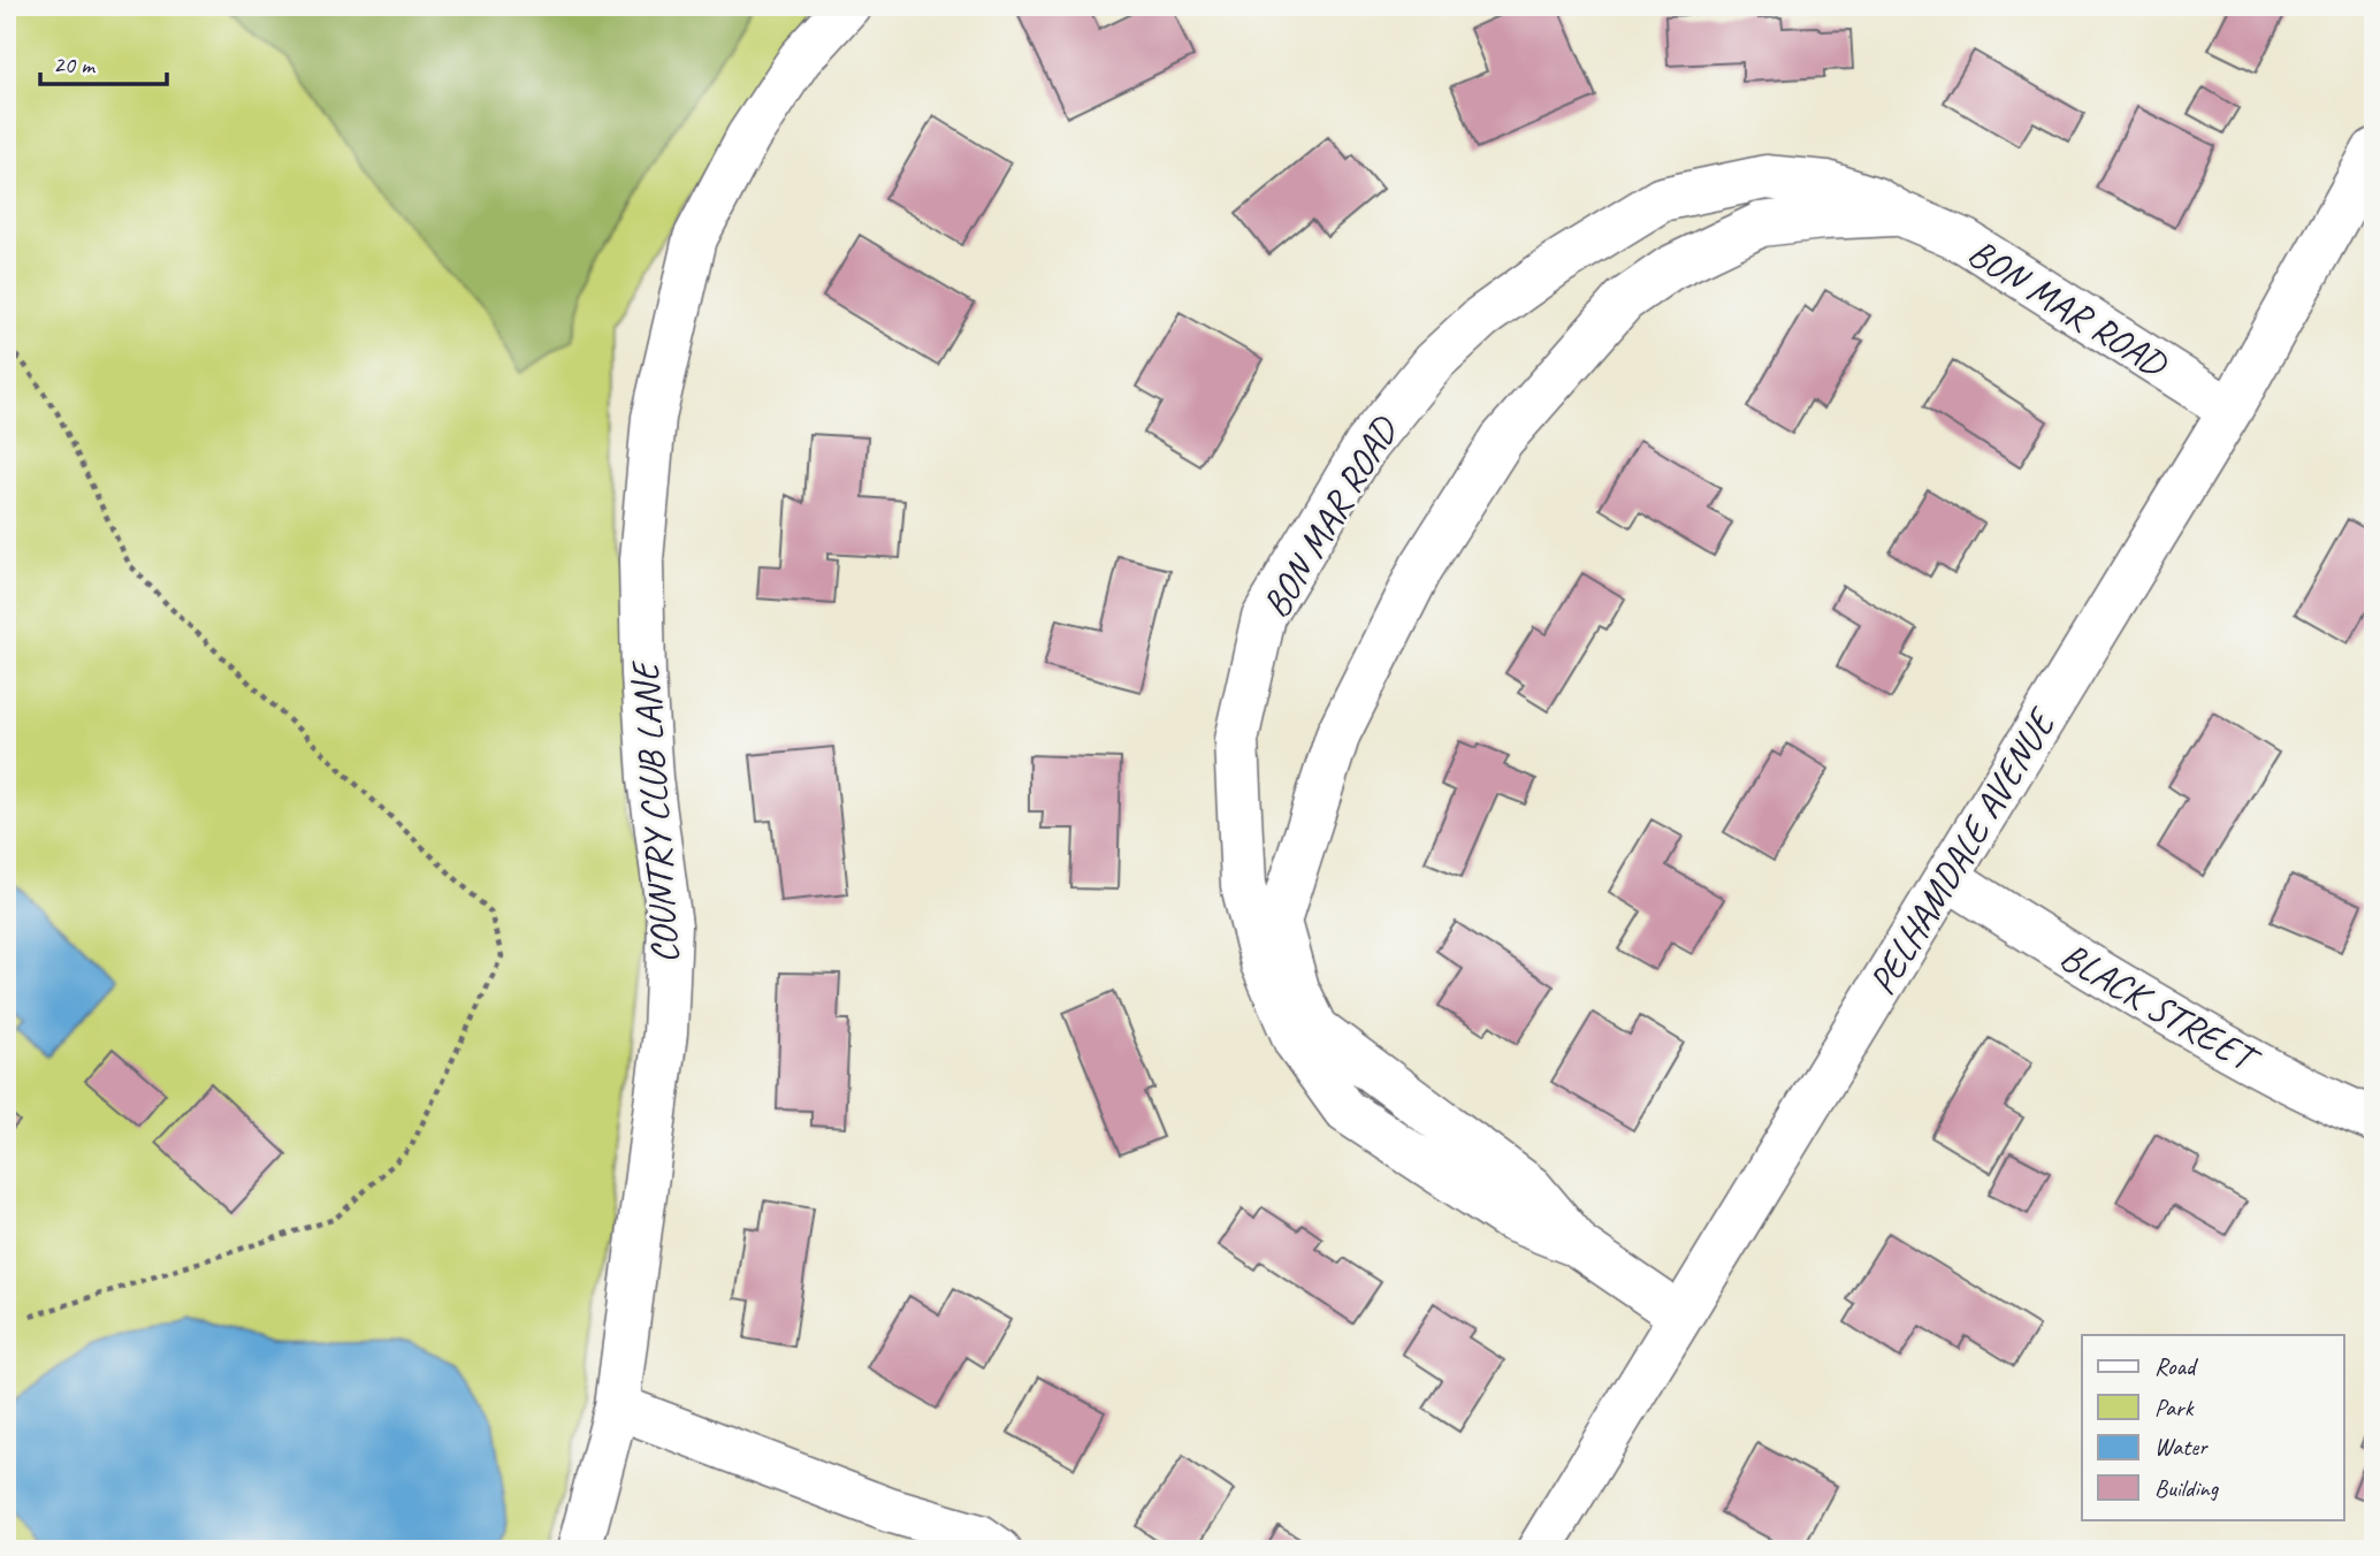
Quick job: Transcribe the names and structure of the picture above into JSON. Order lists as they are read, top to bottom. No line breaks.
{"streets":{"street":["BON MAR ROAD","COUNTRY CLUB LANE","PELHAMDALE AVENUE","BLACK STREET"]},"crossings":[["BON MAR ROAD","PELHAMDALE AVENUE"],["PELHAMDALE AVENUE","BLACK STREET"]],"legend":["Road","Park","Water","Building"],"scale_bar":"20 m"}
